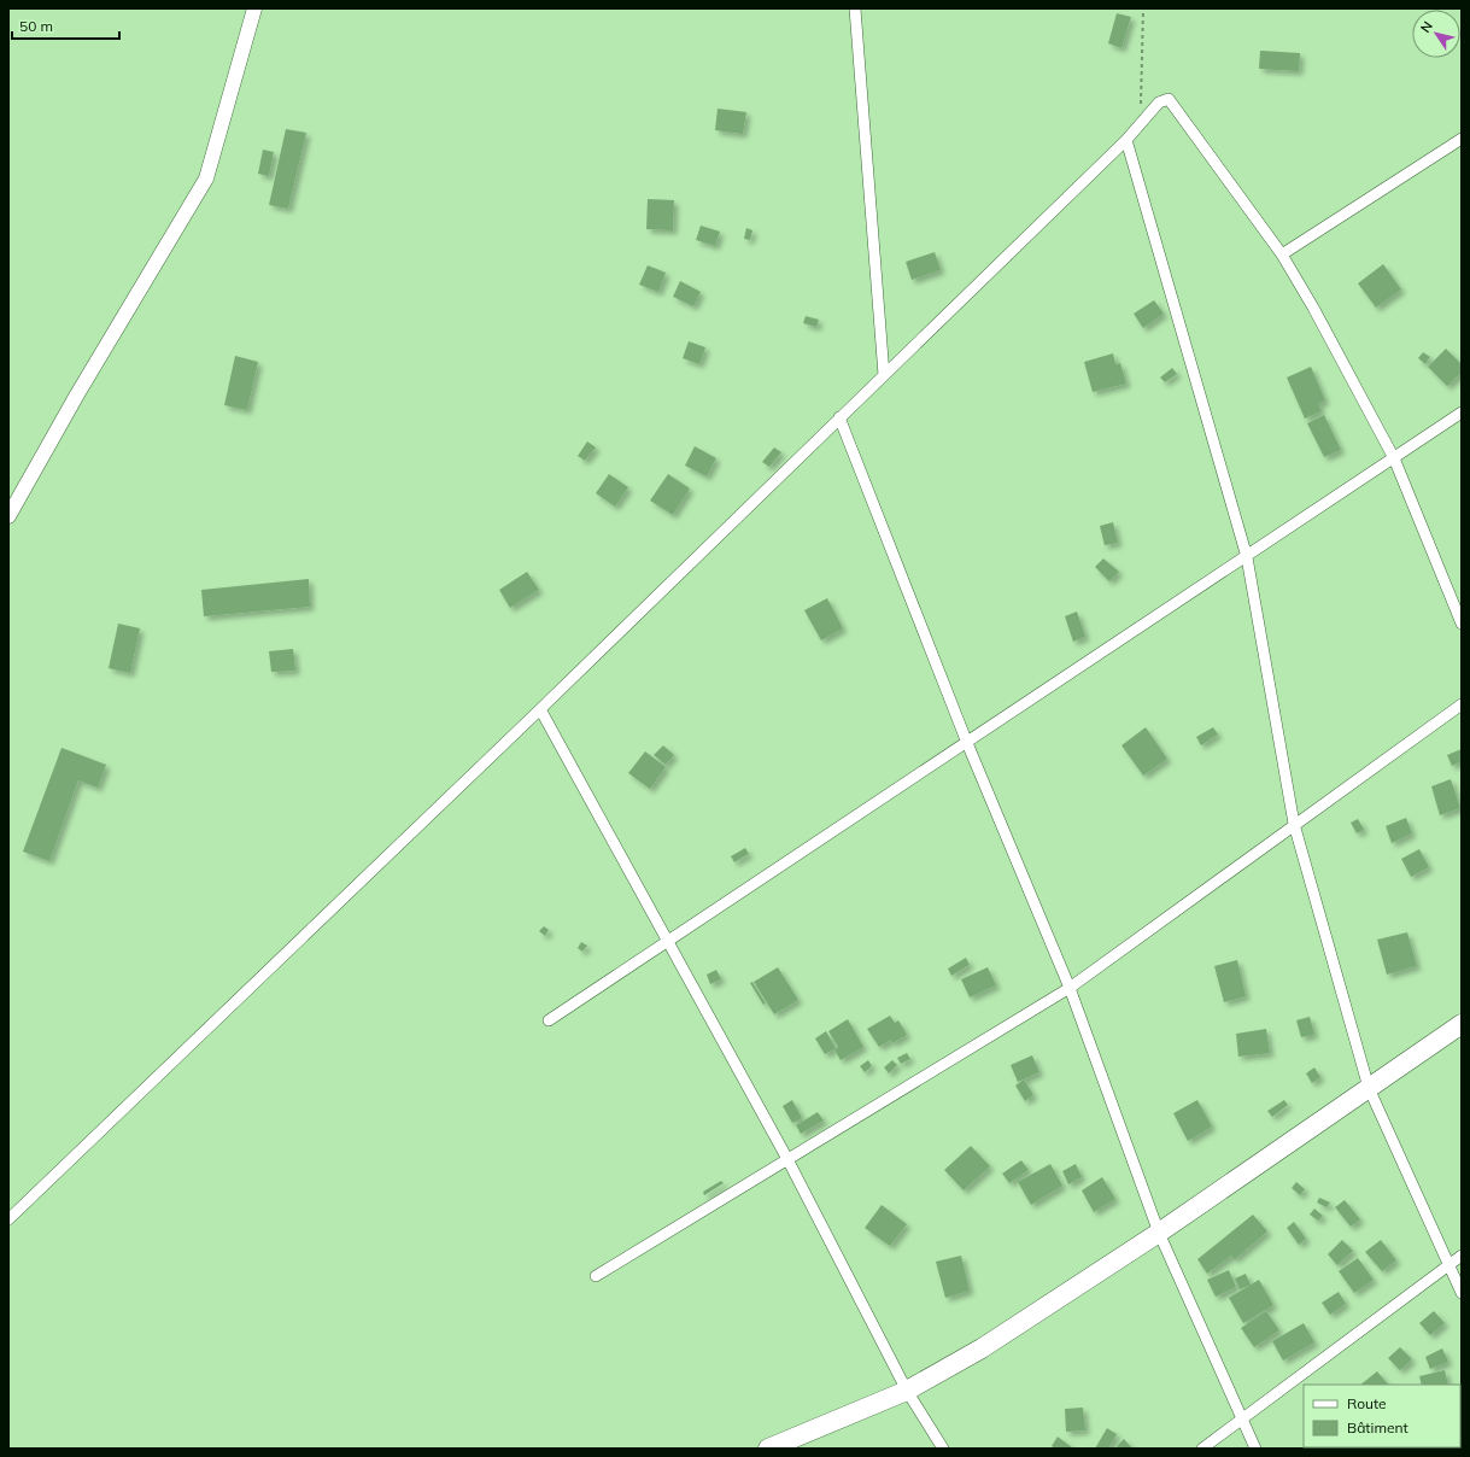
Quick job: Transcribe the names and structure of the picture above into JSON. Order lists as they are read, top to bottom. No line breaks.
{"legend":["Route","Bâtiment"],"scale_bar":"50 m","north":"top left"}
